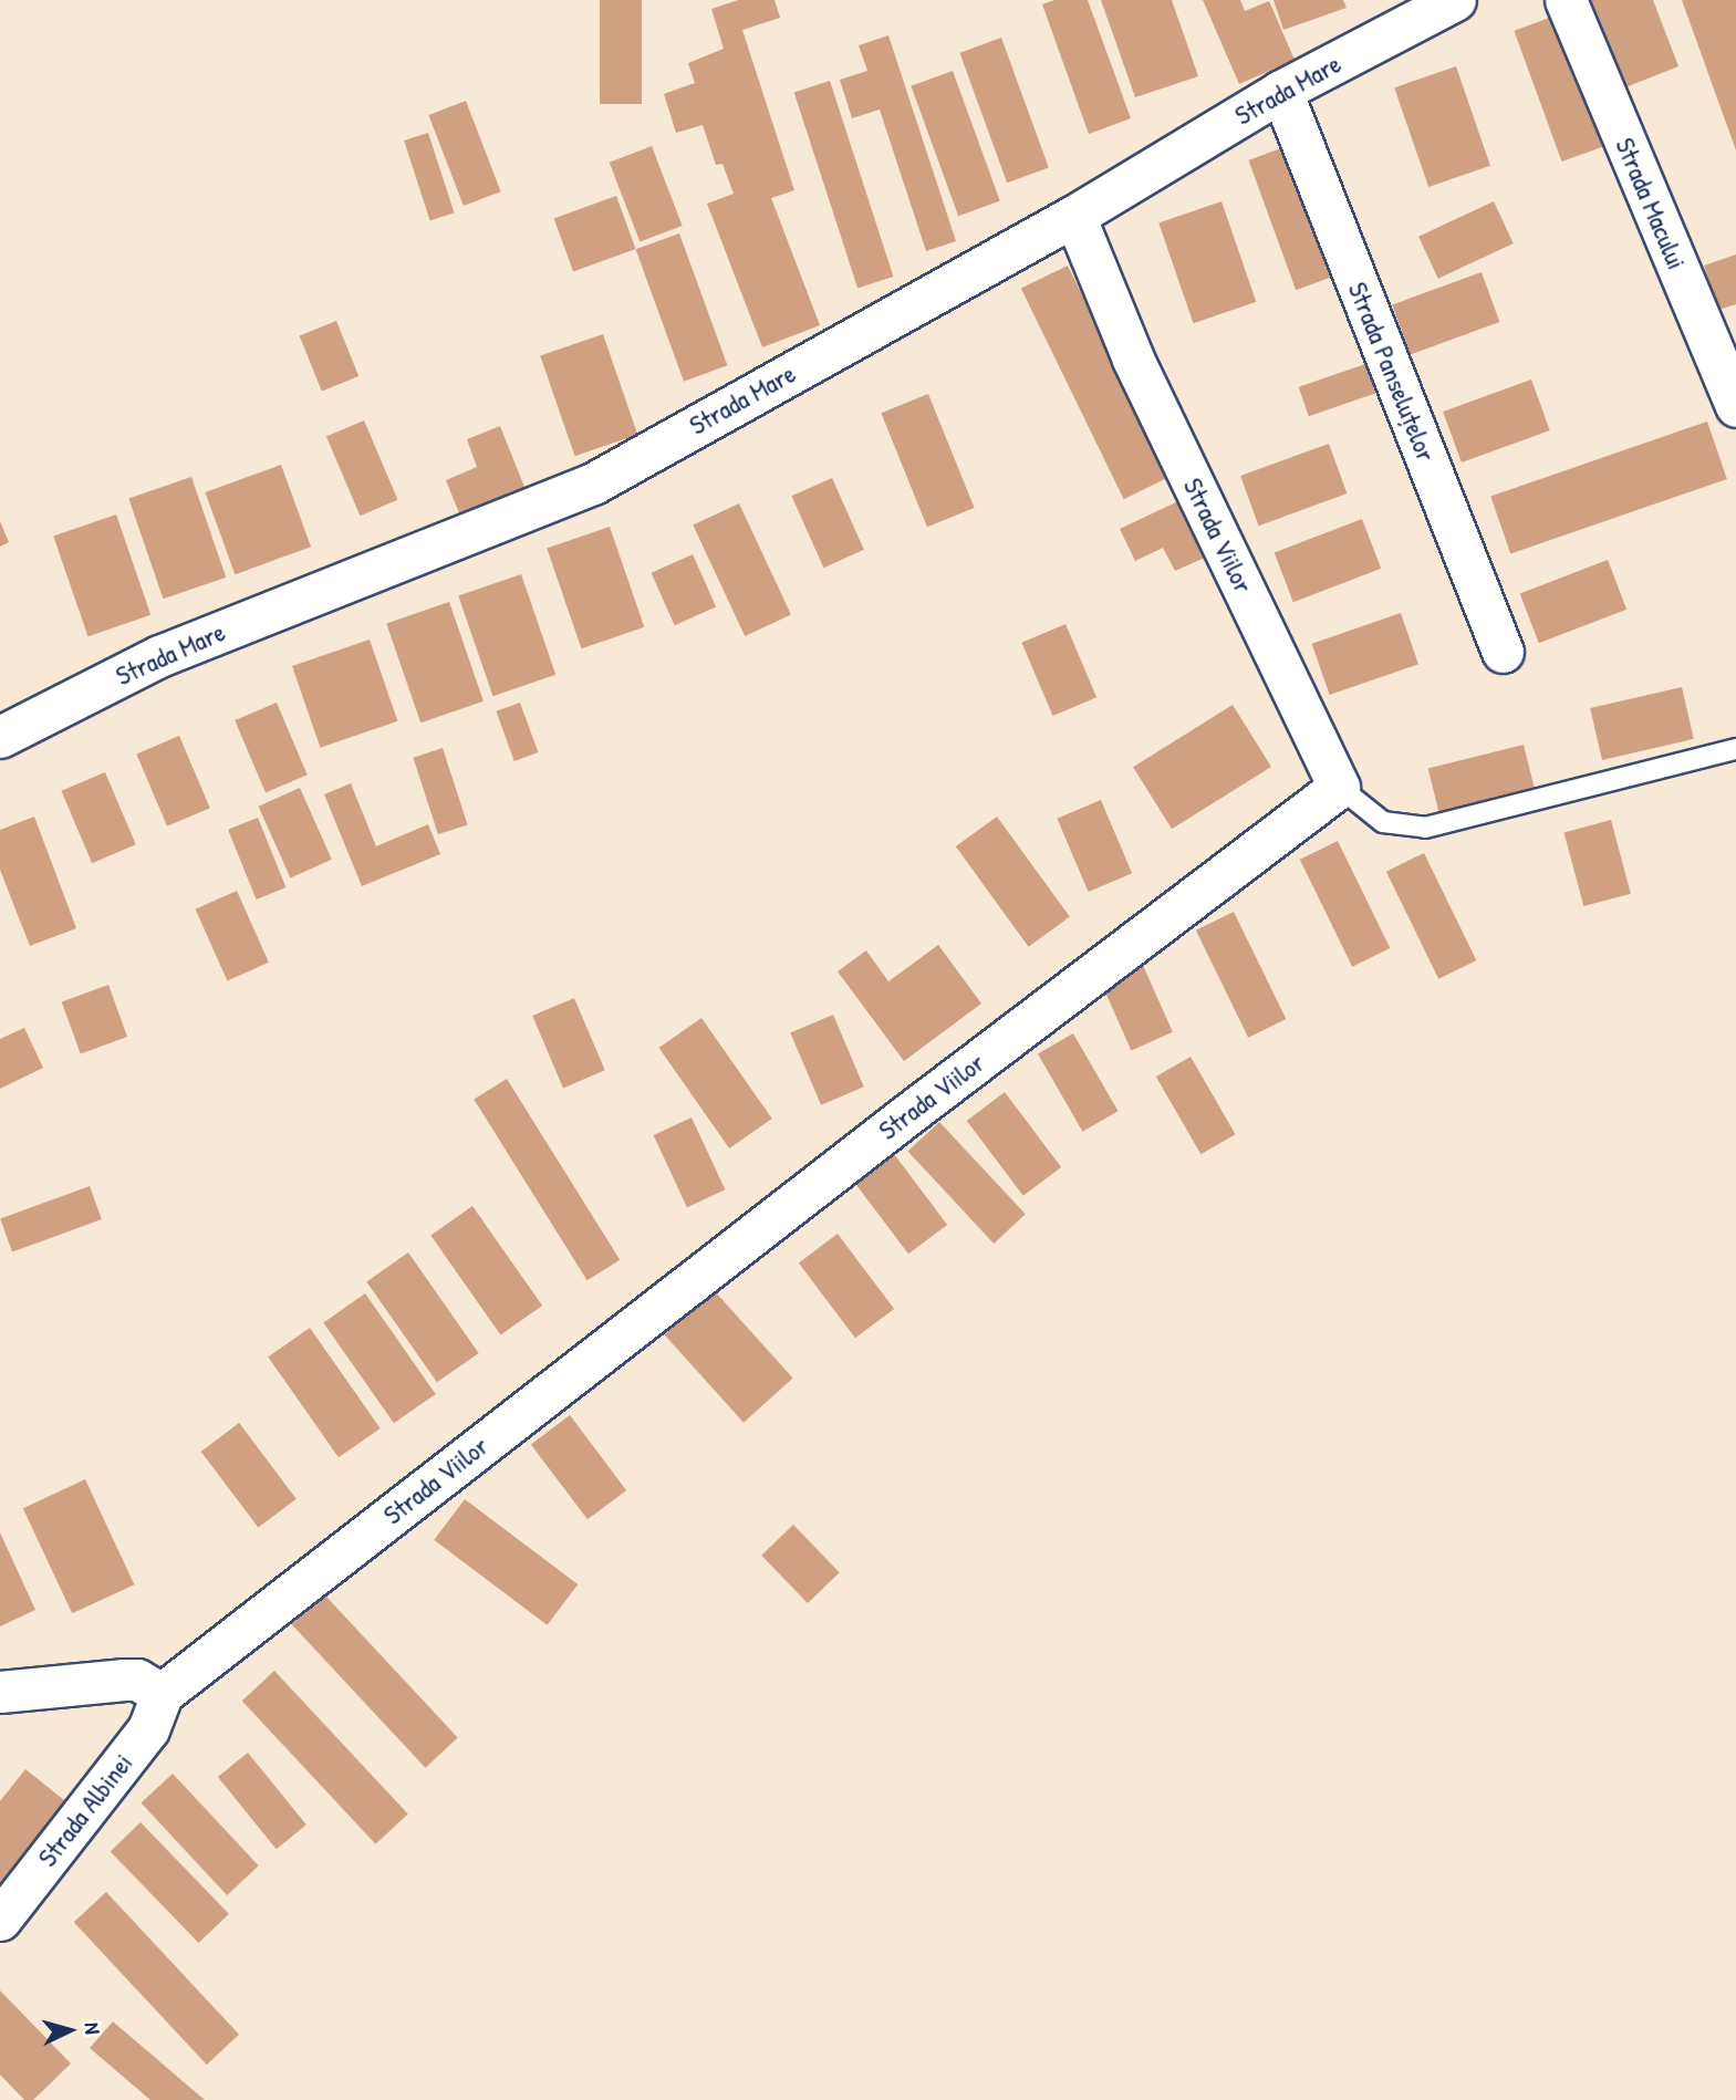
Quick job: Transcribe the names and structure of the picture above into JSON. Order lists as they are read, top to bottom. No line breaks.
{"streets":{"street":["Strada Mare","Strada Macului","Strada Panseluțelor","Strada Viilor","Strada Albinei"]},"crossings":[["Strada Mare","Strada Panseluțelor"],["Strada Mare","Strada Viilor"],["Strada Viilor","Strada Albinei"]],"north":"right"}
